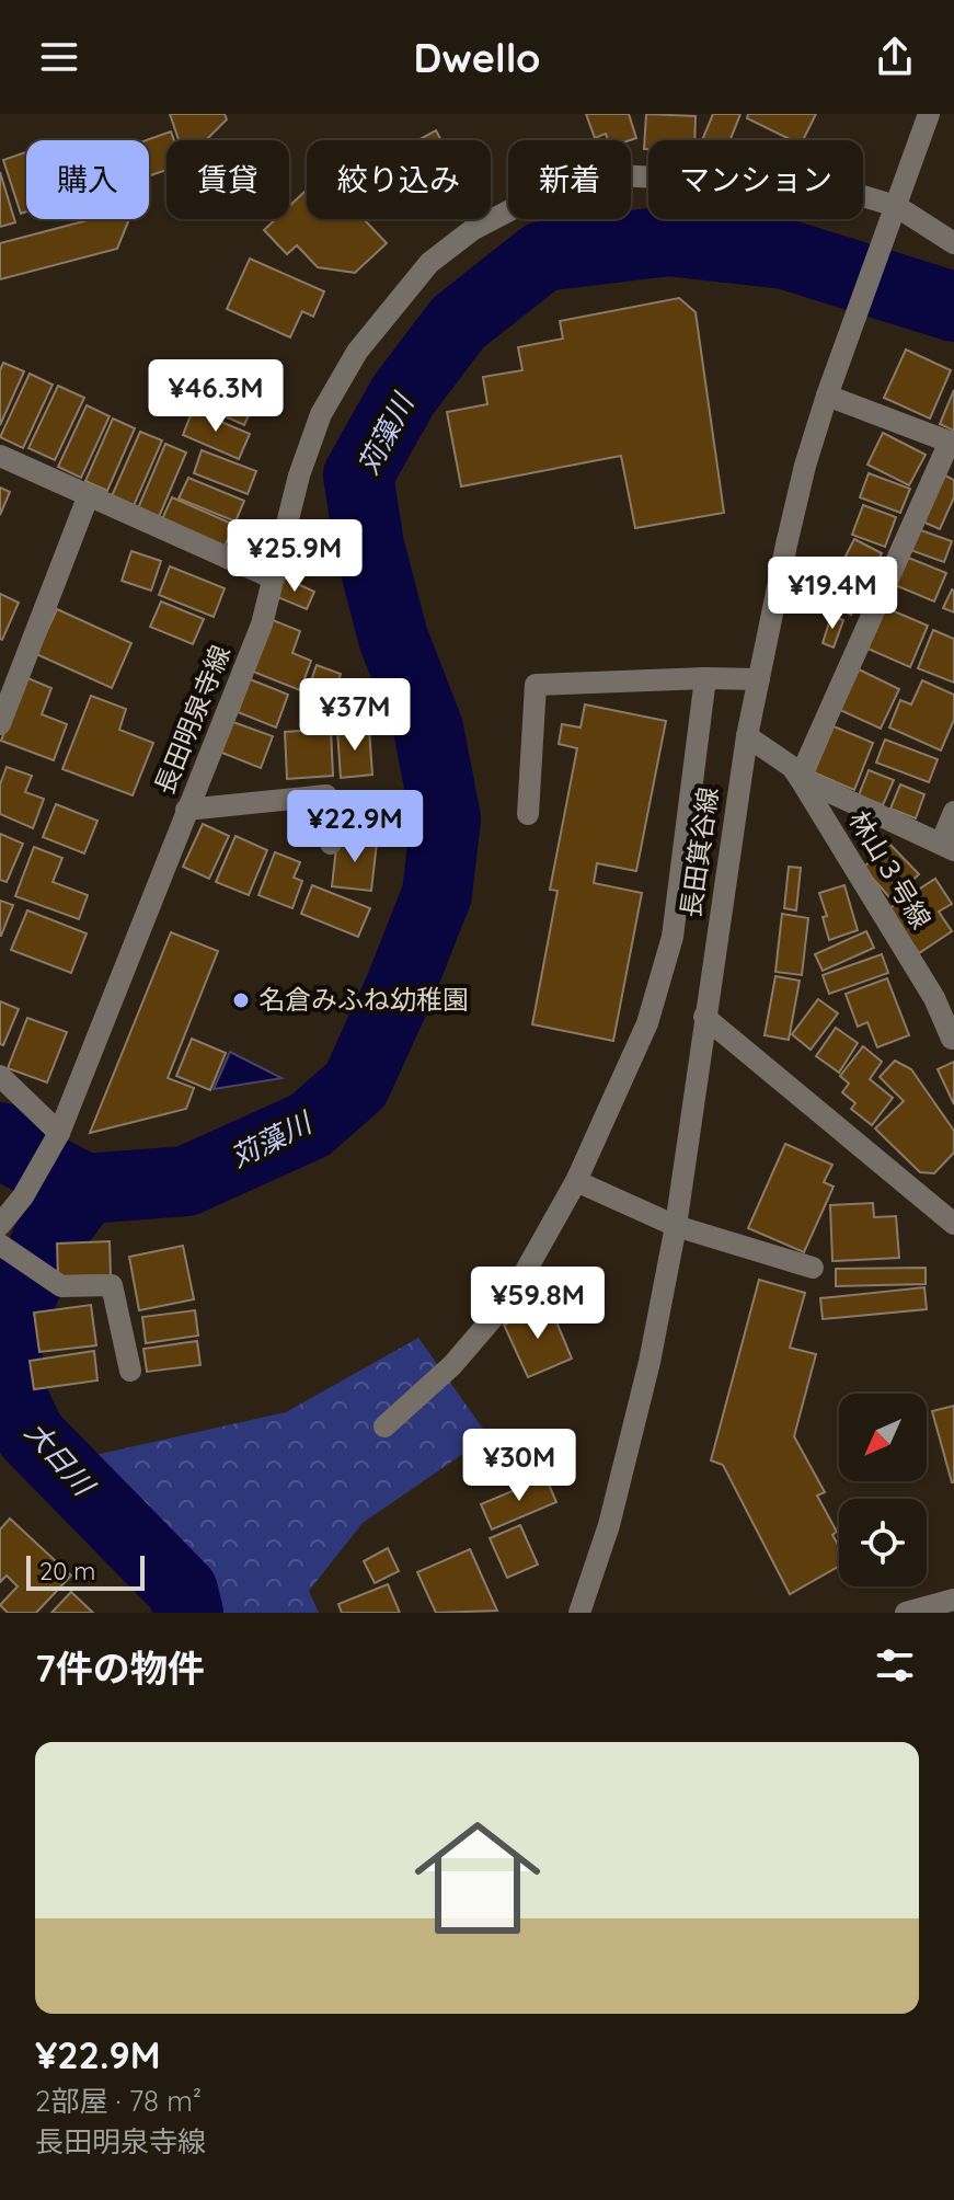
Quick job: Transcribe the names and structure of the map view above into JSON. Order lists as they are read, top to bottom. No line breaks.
{"streets":{"street":["長田明泉寺線","長田箕谷線","林山３号線"]},"crossings":[["長田明泉寺線","長田箕谷線"]],"water":["苅藻川","大日川"],"places":["名倉みふね幼稚園"],"scale_bar":"20 m","north":"bottom left","page":{"header":"Dwello","chip":["購入","賃貸","絞り込み","新着","マンション"],"price":["¥46.3M","¥25.9M","¥19.4M","¥37M","¥22.9M","¥59.8M","¥30M"],"scale":"20 m","heading":"7件の物件","list":[{"name":"¥22.9M","note":"2部屋 · 78 m² · 長田明泉寺線"}]}}
